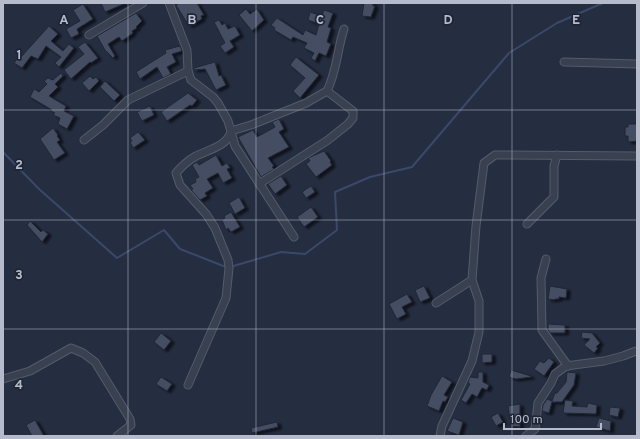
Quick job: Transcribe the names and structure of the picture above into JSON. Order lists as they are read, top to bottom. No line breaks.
{"scale_bar":"100 m","grid":{"columns":["A","B","C","D","E"],"rows":["1","2","3","4"]}}
